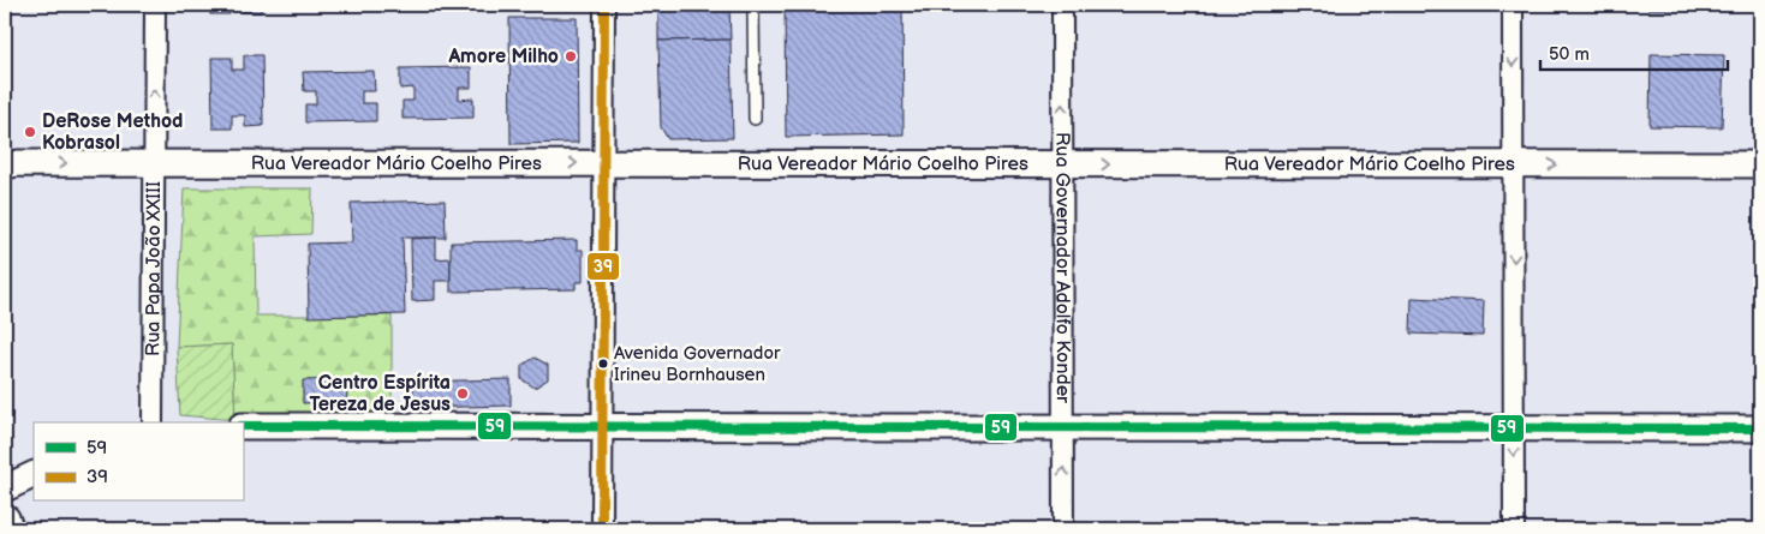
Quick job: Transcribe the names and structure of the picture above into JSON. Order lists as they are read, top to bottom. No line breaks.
{"streets":{"street":["Rua Vereador Mário Coelho Pires","Rua Governador Adolfo Konder","Rua Papa João XXIII"]},"crossings":[["Rua Vereador Mário Coelho Pires","Rua Governador Adolfo Konder"],["Rua Vereador Mário Coelho Pires","Rua Papa João XXIII"]],"one_way":["Rua Vereador Mário Coelho Pires","Rua Governador Adolfo Konder","Rua Papa João XXIII"],"places":["Amore Milho","DeRose Method Kobrasol","Avenida Governador Irineu Bornhausen","Centro Espírita Tereza de Jesus"],"lines":["transit line 39","transit line 59"],"legend":["59","39"],"scale_bar":"50 m"}
